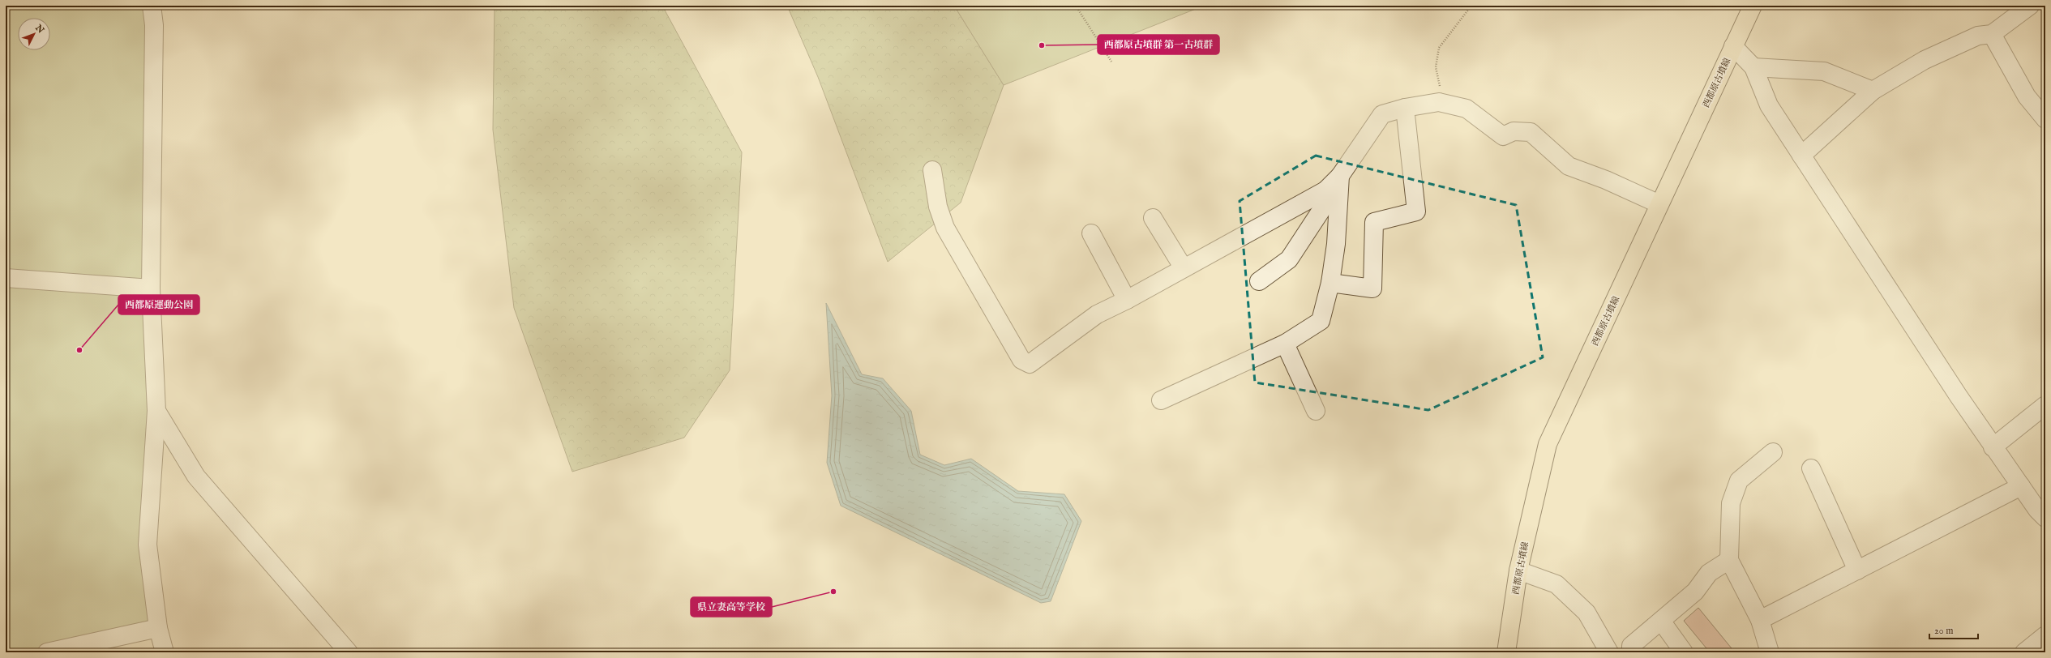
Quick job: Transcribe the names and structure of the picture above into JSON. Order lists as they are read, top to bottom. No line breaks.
{"streets":{"main road":["西都原古墳線"]},"places":["西都原古墳群 第一古墳群","西都原運動公園","県立妻高等学校"],"scale_bar":"20 m","north":"top right"}
